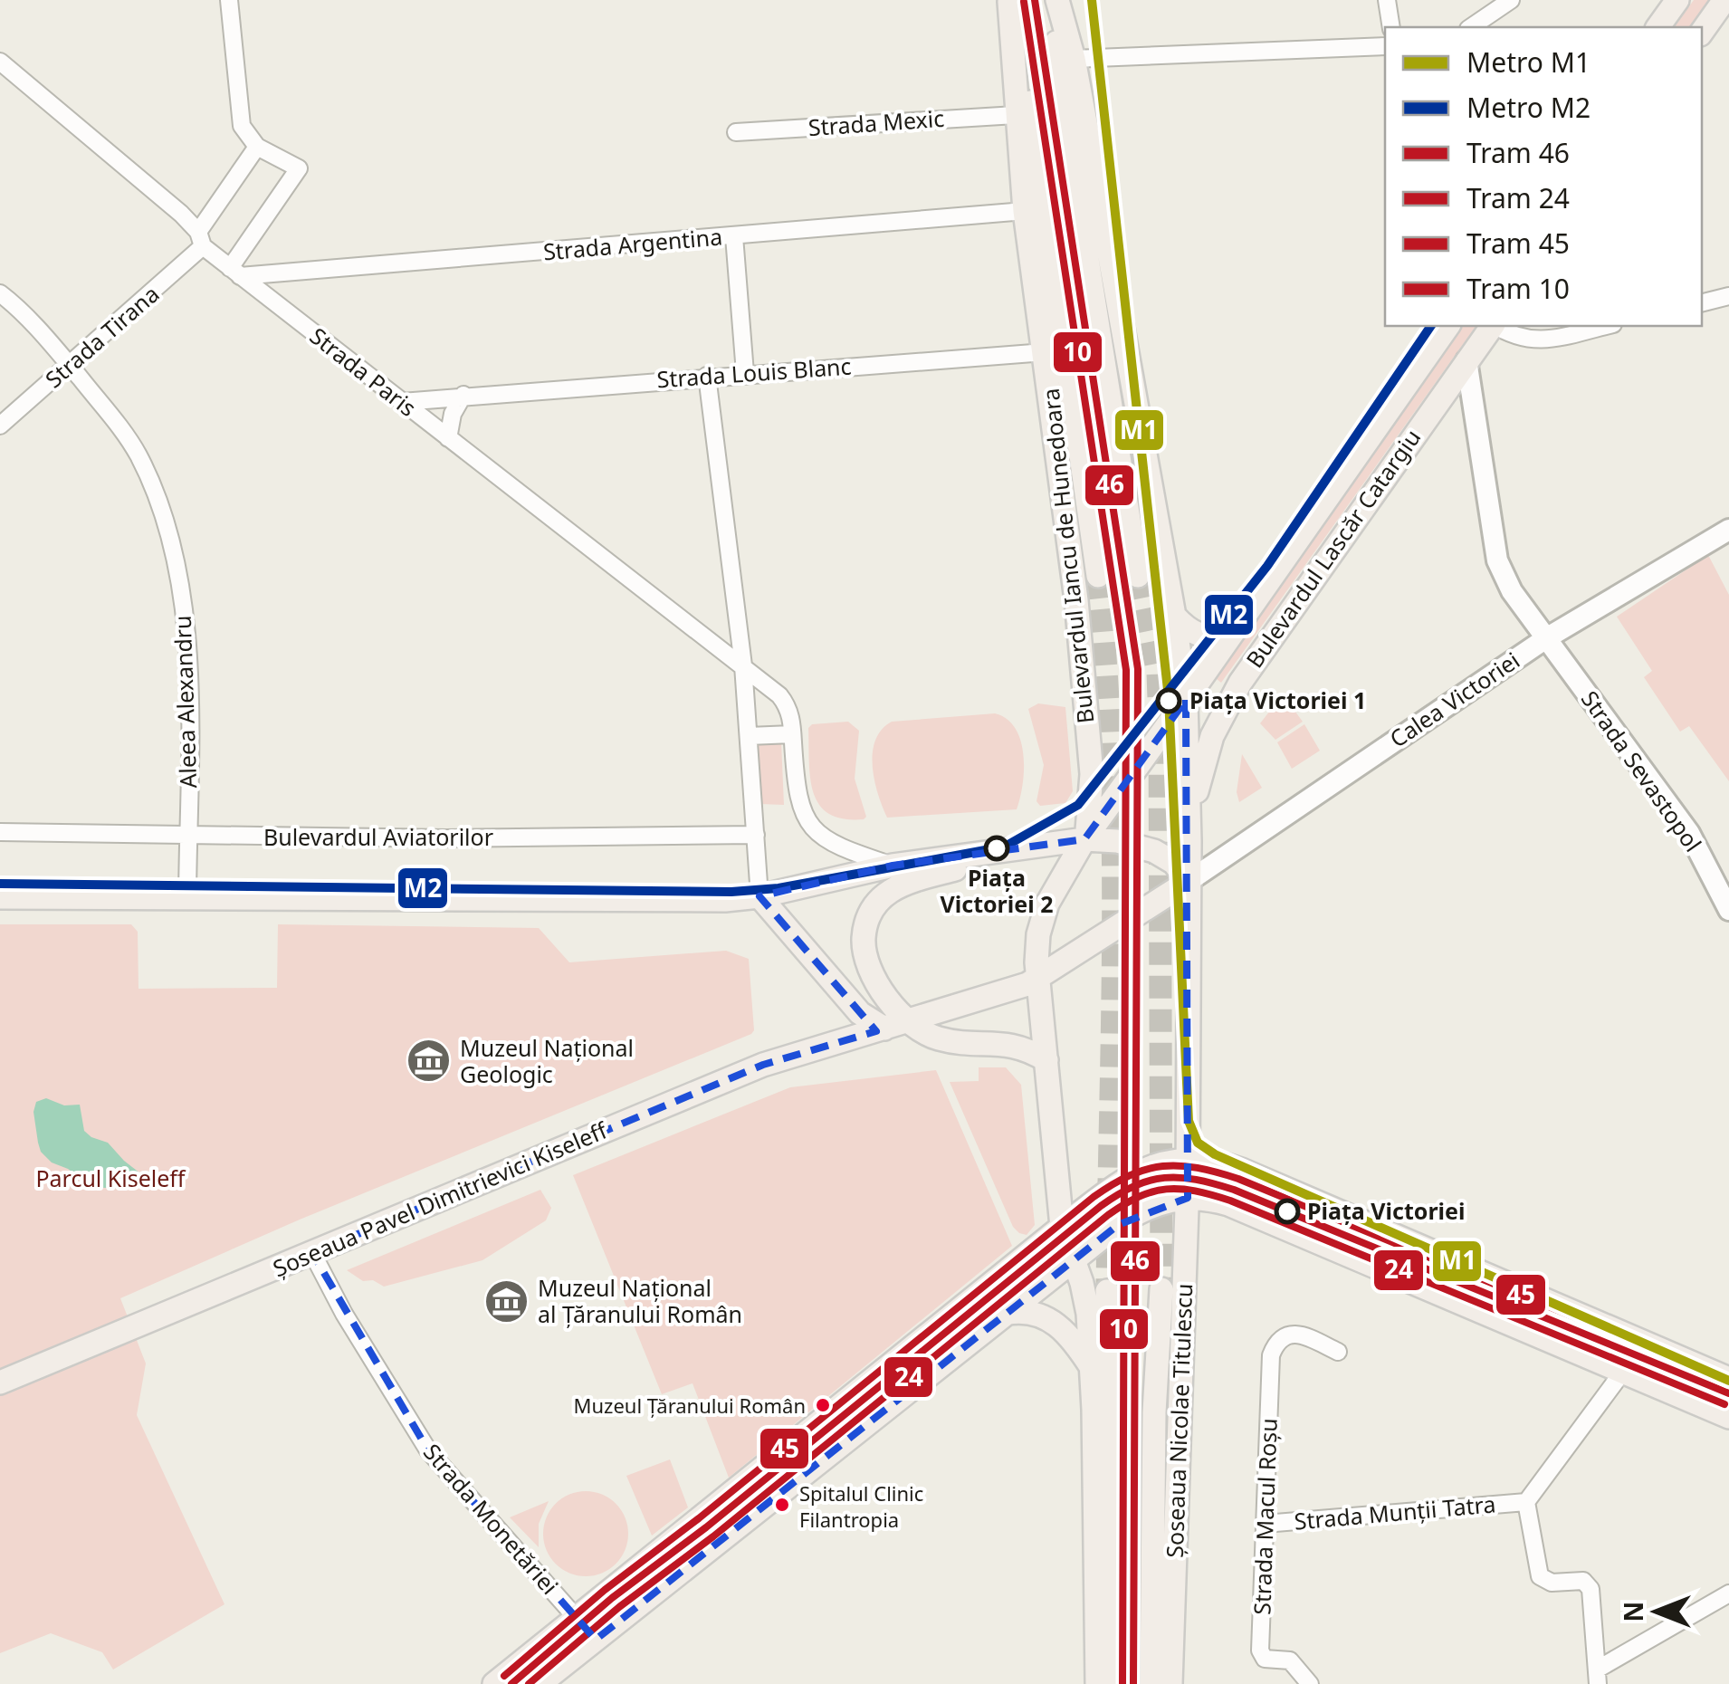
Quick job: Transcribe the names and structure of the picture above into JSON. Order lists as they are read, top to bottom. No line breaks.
{"streets":{"main road":["Bulevardul Lascăr Catargiu","Bulevardul Iancu de Hunedoara","Calea Victoriei","Strada Sevastopol","Șoseaua Pavel Dimitrievici Kiseleff","Șoseaua Nicolae Titulescu"],"street":["Strada Mexic","Strada Argentina","Strada Tirana","Strada Paris","Strada Louis Blanc","Aleea Alexandru","Bulevardul Aviatorilor","Strada Munții Tatra","Strada Macul Roșu","Strada Monetăriei"]},"crossings":[["Strada Mexic","Bulevardul Iancu de Hunedoara"],["Strada Argentina","Strada Paris"],["Strada Argentina","Bulevardul Iancu de Hunedoara"],["Strada Tirana","Strada Paris"],["Strada Tirana","Aleea Alexandru"],["Strada Paris","Strada Louis Blanc"],["Strada Louis Blanc","Bulevardul Iancu de Hunedoara"],["Bulevardul Lascăr Catargiu","Strada Sevastopol"],["Calea Victoriei","Strada Sevastopol"],["Aleea Alexandru","Bulevardul Aviatorilor"],["Șoseaua Pavel Dimitrievici Kiseleff","Strada Monetăriei"],["Strada Munții Tatra","Strada Macul Roșu"]],"parks":["Parcul Kiseleff"],"places":{"other":["Piața Victoriei 1","Piața Victoriei 2","Piața Victoriei","Muzeul Țăranului Român","Spitalul Clinic Filantropia"],"museum":["Muzeul Național Geologic","Muzeul Național al Țăranului Român"]},"lines":["metro line M1","tram line 46","tram line 10","metro line M2","tram line 45","tram line 24"],"legend":["Metro M1","Metro M2","Tram 46","Tram 24","Tram 45","Tram 10"],"north":"left"}
